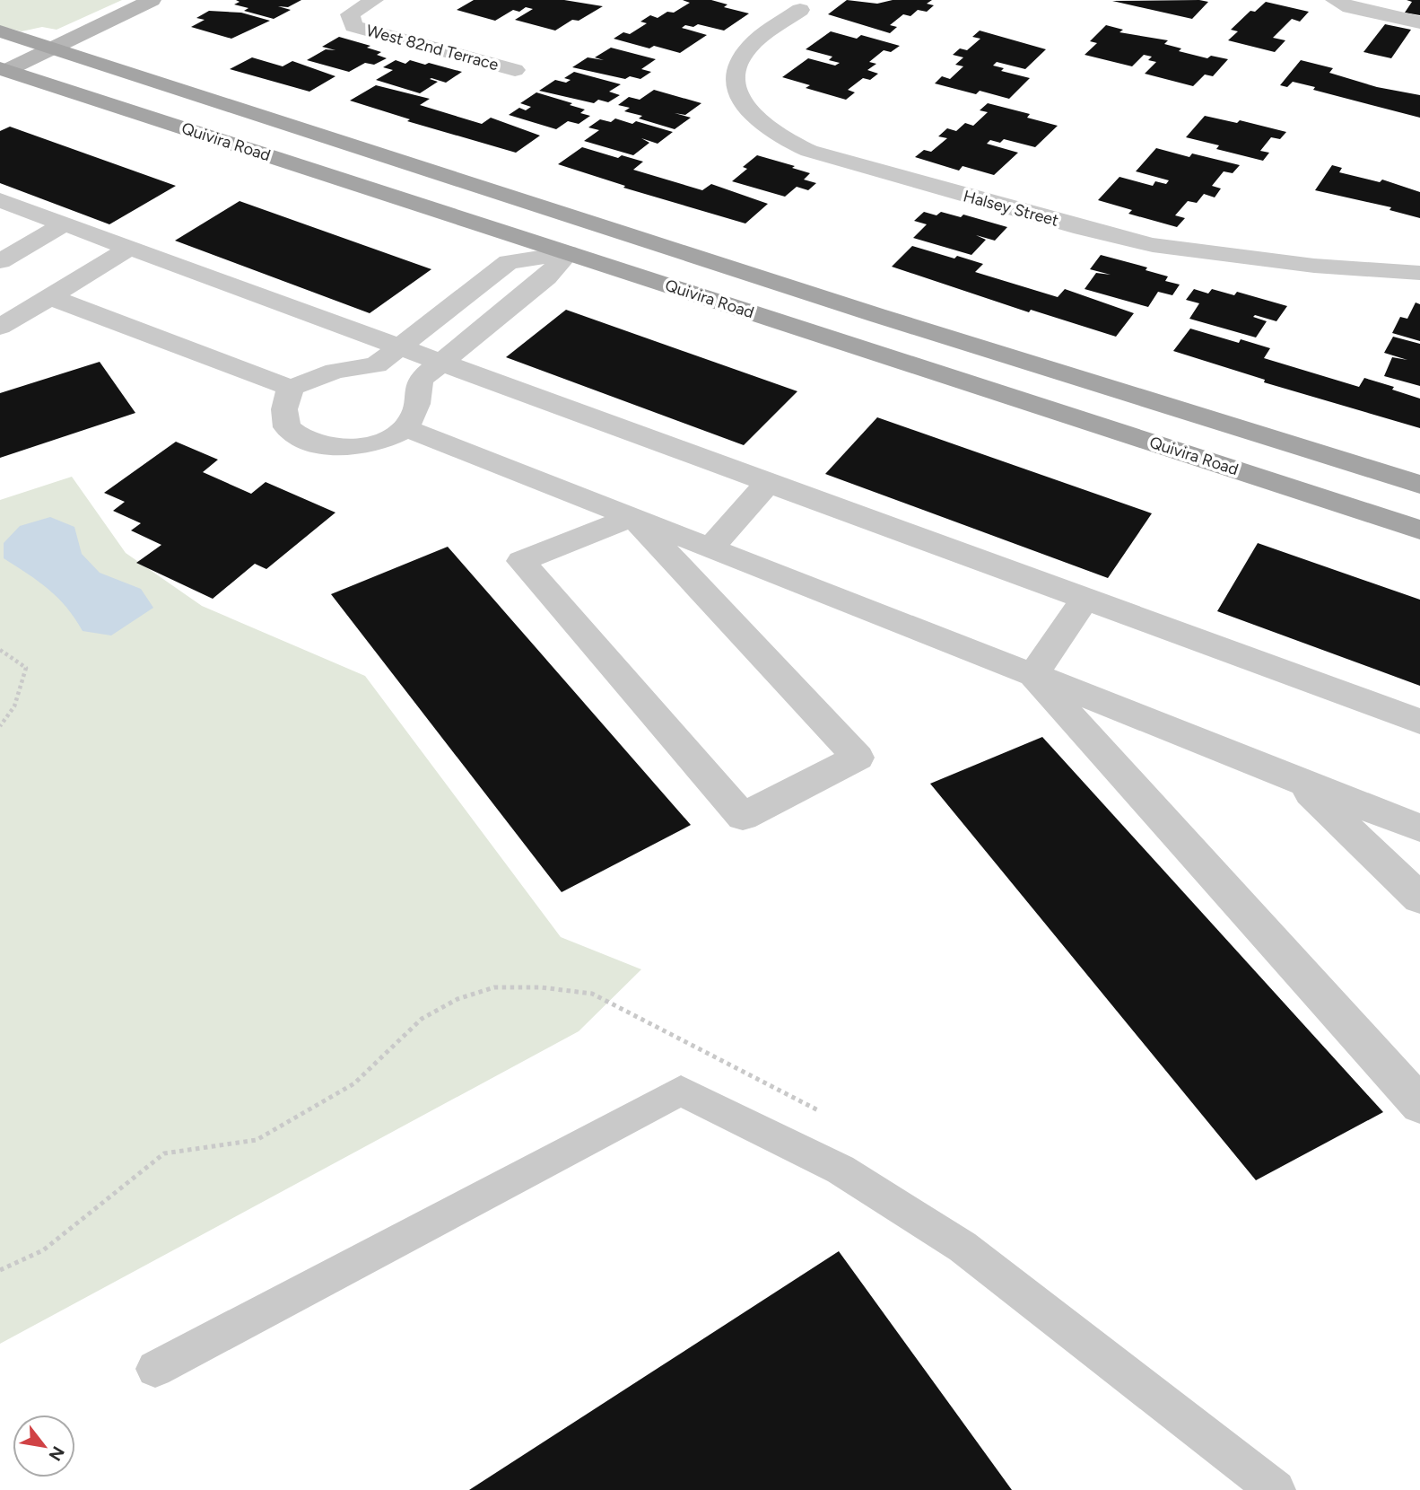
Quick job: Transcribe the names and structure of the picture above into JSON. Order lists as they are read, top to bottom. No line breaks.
{"streets":{"main road":["Quivira Road"],"street":["West 82nd Terrace","Halsey Street"]},"north":"bottom right"}
